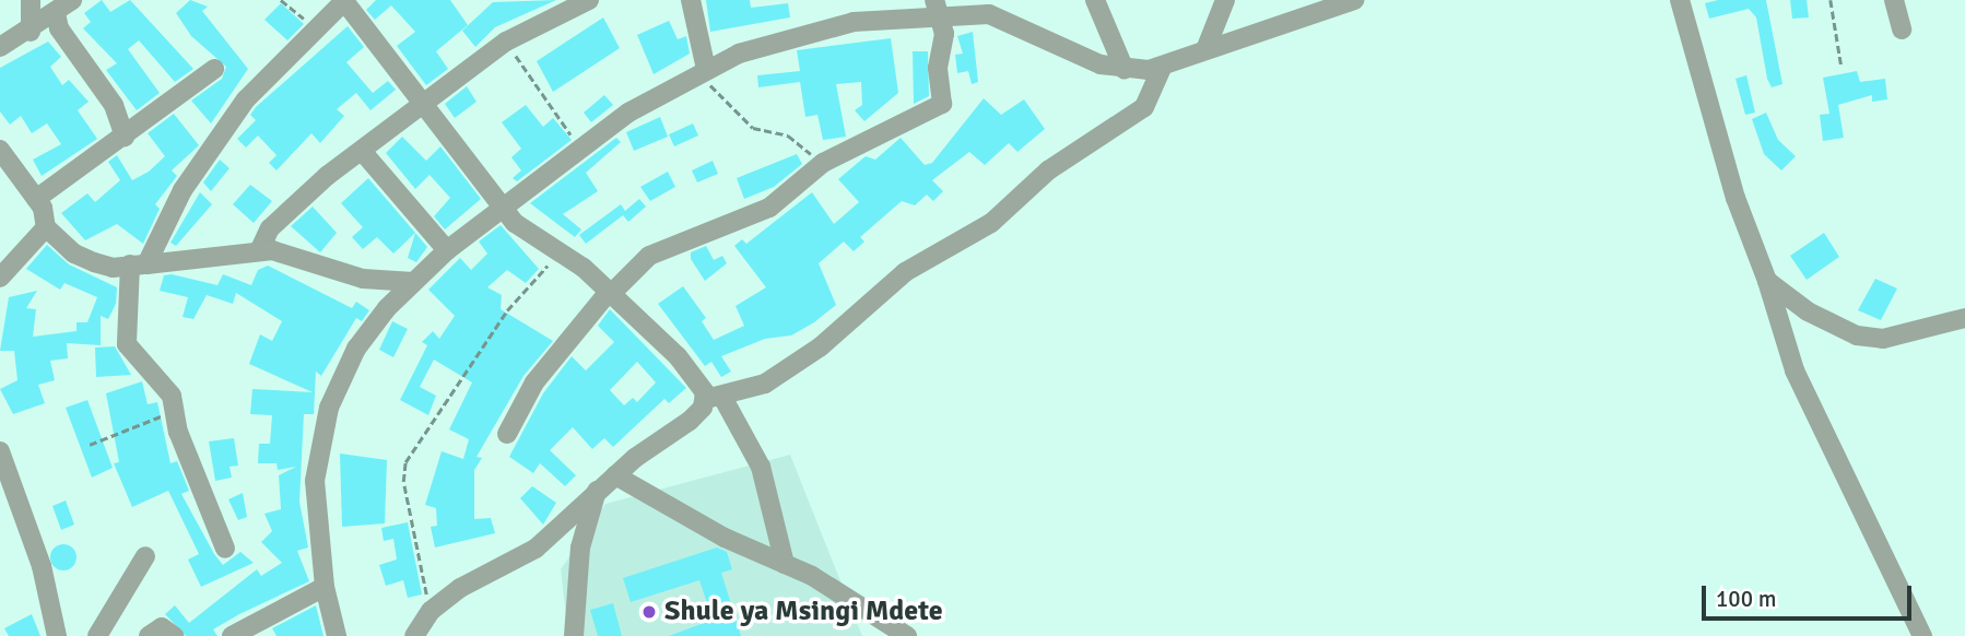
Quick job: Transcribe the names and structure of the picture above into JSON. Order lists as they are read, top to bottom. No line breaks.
{"places":["Shule ya Msingi Mdete"],"scale_bar":"100 m"}
